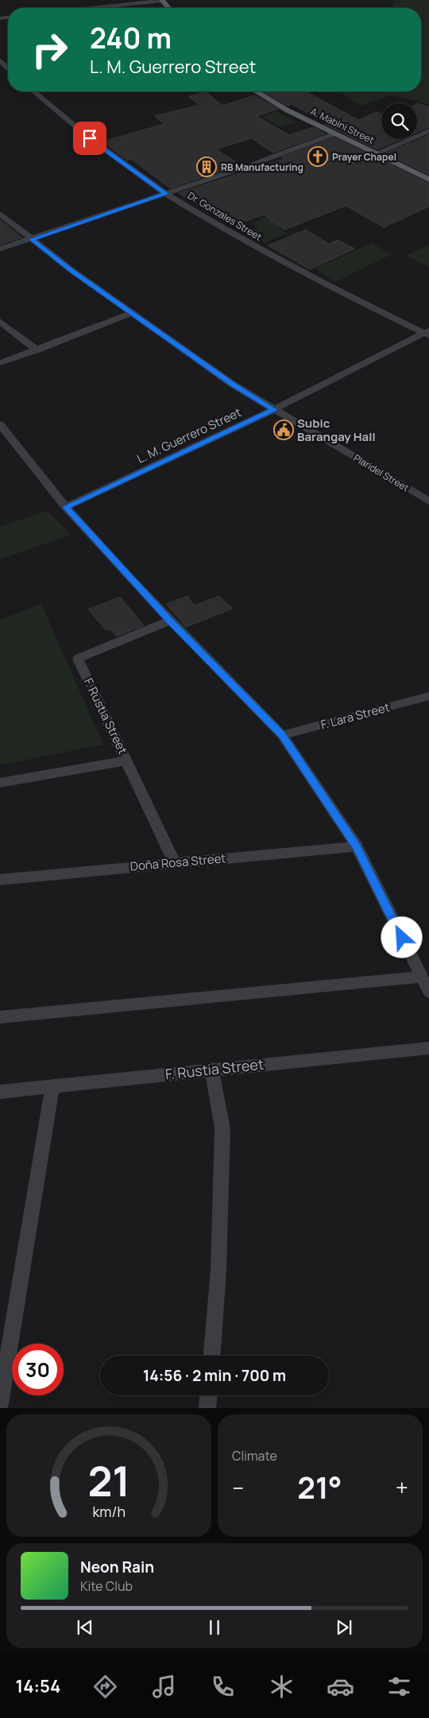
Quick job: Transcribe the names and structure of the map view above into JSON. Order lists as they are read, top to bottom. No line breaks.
{"streets":{"main road":["A. Mabini Street"],"street":["Dr. Gonzales Street","L. M. Guerrero Street","Plaridel Street","F. Rustia Street","F. Lara Street","Doña Rosa Street"]},"crossings":[["Dr. Gonzales Street","L. M. Guerrero Street"],["L. M. Guerrero Street","Plaridel Street"],["F. Rustia Street","Doña Rosa Street"]],"places":{"church":["Prayer Chapel"],"building":["RB Manufacturing"],"public building":["Subic Barangay Hall"]},"page":{"turn":["240 m","L. M. Guerrero Street"],"limit":"30","trip":"14:56 · 2 min · 700 m","tile":"Climate","heat":["−","21°","+"],"song":["Neon Rain","Kite Club"],"tabs":"14:54","gauge":["21","km/h"]}}
